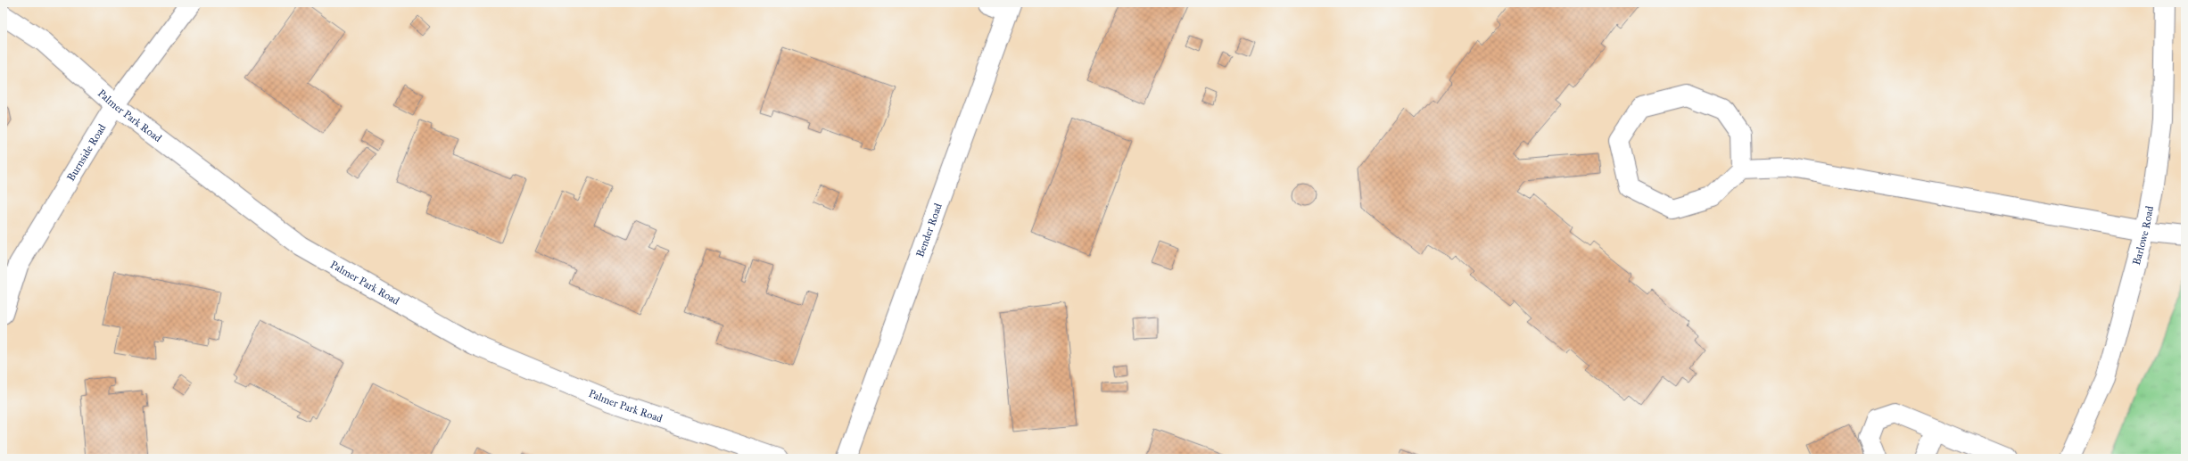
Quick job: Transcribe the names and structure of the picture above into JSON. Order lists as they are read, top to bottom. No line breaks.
{"streets":{"street":["Palmer Park Road","Burnside Road","Bender Road","Barlowe Road"]},"crossings":[["Palmer Park Road","Burnside Road"]]}
